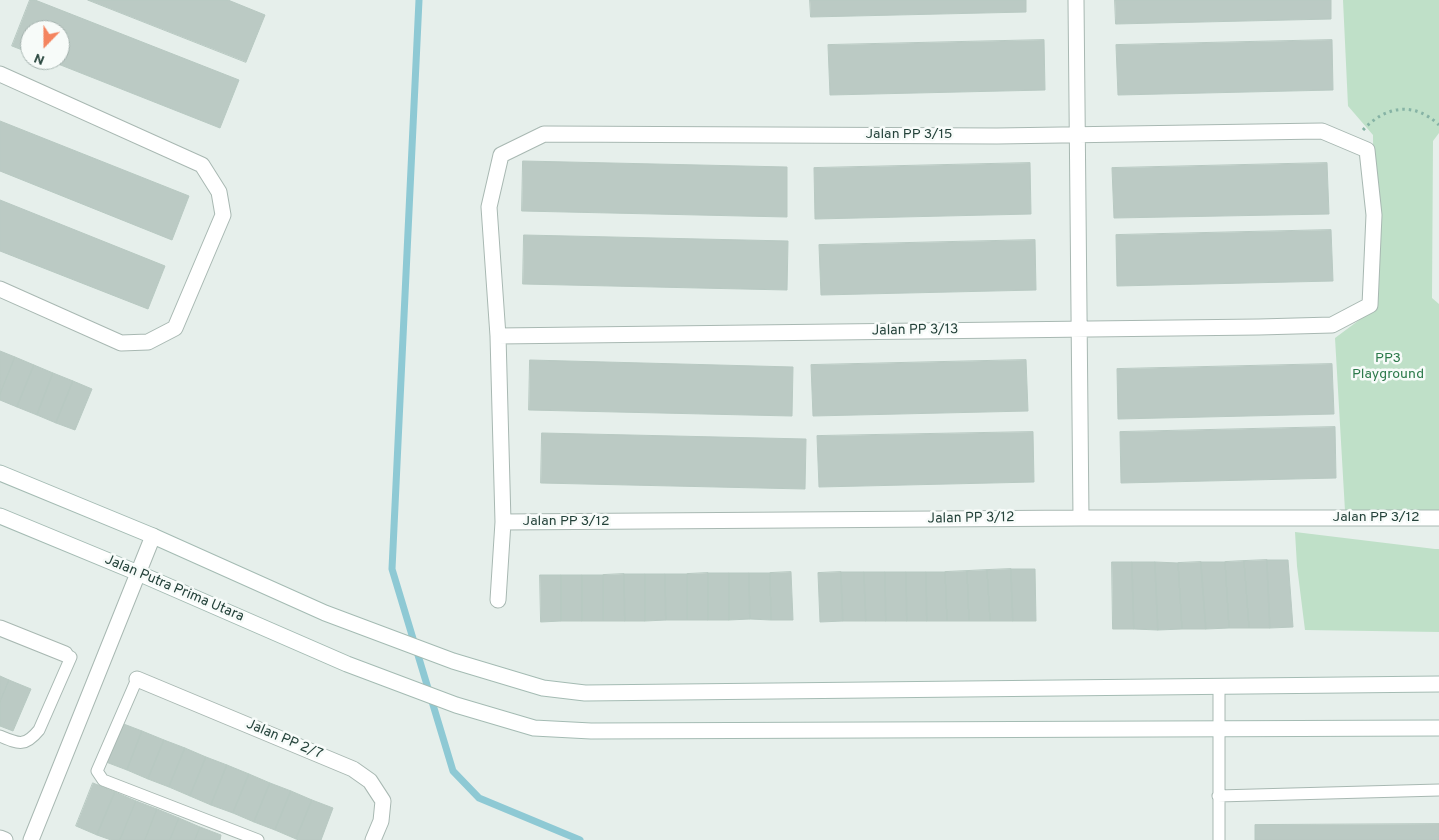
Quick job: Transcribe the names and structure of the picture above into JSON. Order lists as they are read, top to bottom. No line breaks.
{"streets":{"street":["Jalan PP 3/15","Jalan PP 3/13","Jalan PP 3/12","Jalan Putra Prima Utara","Jalan PP 2/7"]},"crossings":[["Jalan PP 3/15","Jalan PP 3/13"]],"parks":["PP3 Playground"],"north":"bottom"}
